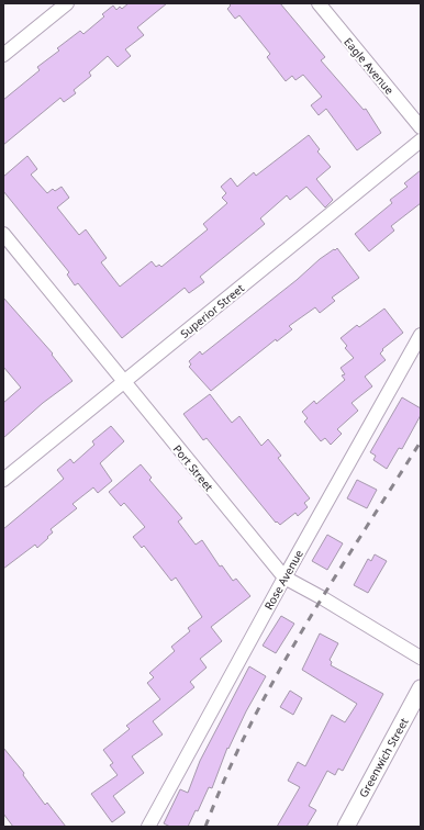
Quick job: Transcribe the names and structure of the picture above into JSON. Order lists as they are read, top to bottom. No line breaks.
{"streets":{"street":["Eagle Avenue","Superior Street","Port Street","Rose Avenue","Greenwich Street"]},"crossings":[["Superior Street","Port Street"],["Port Street","Rose Avenue"]]}
